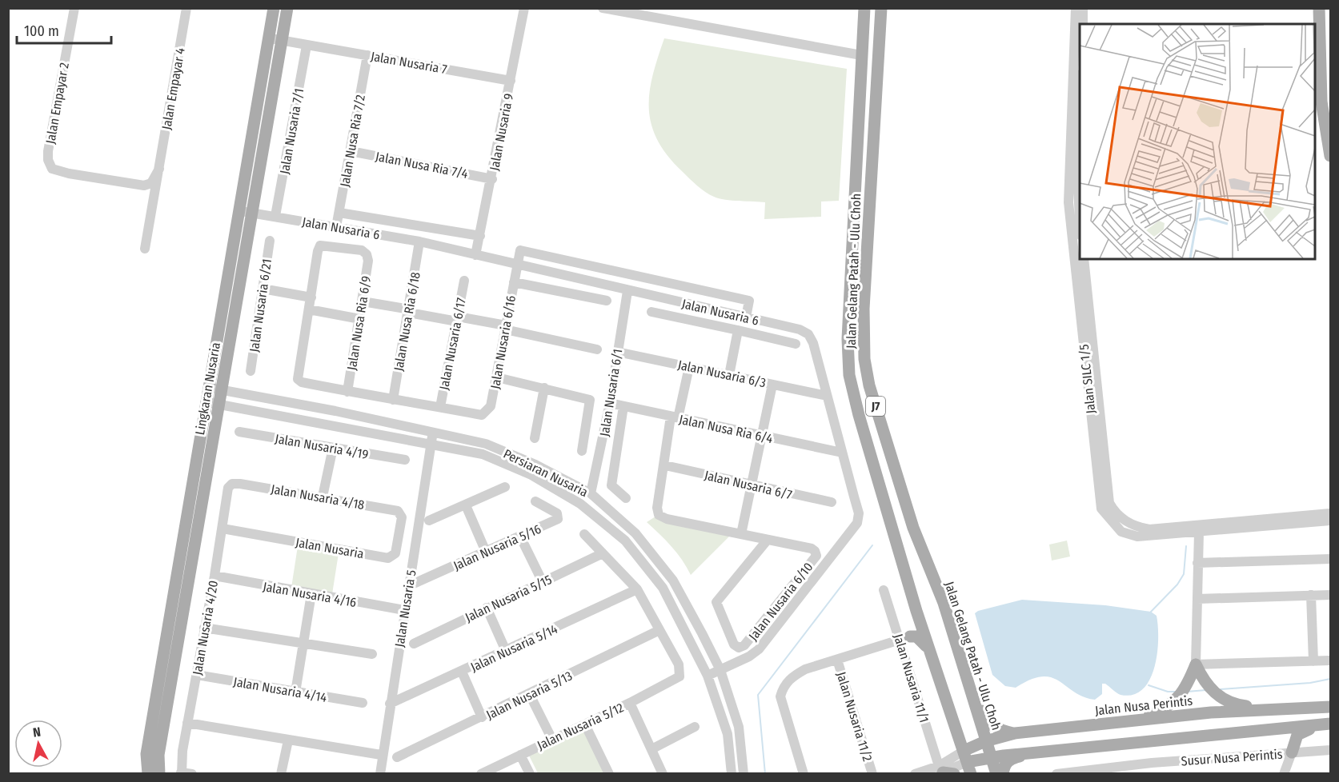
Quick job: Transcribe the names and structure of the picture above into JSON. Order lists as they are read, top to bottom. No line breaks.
{"streets":{"main road":["Jalan Gelang Patah - Ulu Choh","Lingkaran Nusaria","J7","Jalan Nusa Perintis"],"street":["Jalan Nusaria 7","Jalan Empayar 4","Jalan Empayar 2","Jalan Nusaria 7/1","Jalan Nusaria 9","Jalan Nusa Ria 7/2","Jalan Nusa Ria 7/4","Jalan Nusaria 6","Jalan Nusaria 6/21","Jalan Nusa Ria 6/18","Jalan Nusa Ria 6/9","Jalan Nusaria 6/16","Jalan Nusaria 6/17","Jalan Nusaria 6/3","Jalan SILC 1/5","Jalan Nusaria 6/1","Jalan Nusa Ria 6/4","Jalan Nusaria 4/19","Persiaran Nusaria","Jalan Nusaria 6/7","Jalan Nusaria 4/18","Jalan Nusaria 5/16","Jalan Nusaria","Jalan Nusaria 4/16","Jalan Nusaria 5/15","Jalan Nusaria 6/10","Jalan Nusaria 5","Jalan Nusaria 4/20","Jalan Nusaria 5/14","Jalan Nusaria 11/1","Jalan Nusaria 4/14","Jalan Nusaria 5/13","Jalan Nusaria 11/2","Jalan Nusaria 5/12","Susur Nusa Perintis"]},"crossings":[["Jalan Nusaria 7","Jalan Nusaria 7/1"],["Jalan Nusaria 7","Jalan Nusaria 9"],["Jalan Nusaria 7","Jalan Nusa Ria 7/2"],["Jalan Nusaria 7","Lingkaran Nusaria"],["Jalan Empayar 4","Jalan Empayar 2"],["Jalan Nusaria 7/1","Jalan Nusaria 6"],["Jalan Nusaria 9","Jalan Nusa Ria 7/4"],["Jalan Nusaria 9","Jalan Nusaria 6"],["Jalan Nusa Ria 7/2","Jalan Nusa Ria 7/4"],["Jalan Nusa Ria 7/2","Jalan Nusaria 6"],["Jalan Nusaria 6","Jalan Nusa Ria 6/18"],["Jalan Nusaria 6","Jalan Nusaria 6/16"],["Jalan Nusaria 6","Jalan Nusaria 6/3"],["Jalan Nusaria 6","Lingkaran Nusaria"],["Jalan Nusaria 6","Jalan Nusaria 6/1"],["Jalan Nusaria 6","Jalan Nusa Ria 6/4"],["Jalan Nusaria 6","Persiaran Nusaria"],["Jalan Gelang Patah - Ulu Choh","Jalan Nusa Perintis"],["Jalan Nusaria 6/16","Jalan Nusaria 6/17"],["Jalan Nusaria 6/3","Jalan Nusaria 6/1"],["Lingkaran Nusaria","Persiaran Nusaria"],["Jalan Nusaria 6/1","Jalan Nusa Ria 6/4"],["Jalan Nusaria 6/1","Persiaran Nusaria"],["Persiaran Nusaria","Jalan Nusaria 5"],["Jalan Nusaria 4/18","Jalan Nusaria"],["Jalan Nusaria 4/18","Jalan Nusaria 4/20"],["Jalan Nusaria 5/16","Jalan Nusaria 5"],["Jalan Nusaria","Jalan Nusaria 4/20"],["Jalan Nusaria 4/16","Jalan Nusaria 5"],["Jalan Nusaria 4/16","Jalan Nusaria 4/20"],["Jalan Nusaria 5","Jalan Nusaria 5/14"],["Jalan Nusaria 4/20","Jalan Nusaria 4/14"],["Jalan Nusaria 5/13","Jalan Nusaria 5/12"]],"scale_bar":"100 m","north":"top"}
